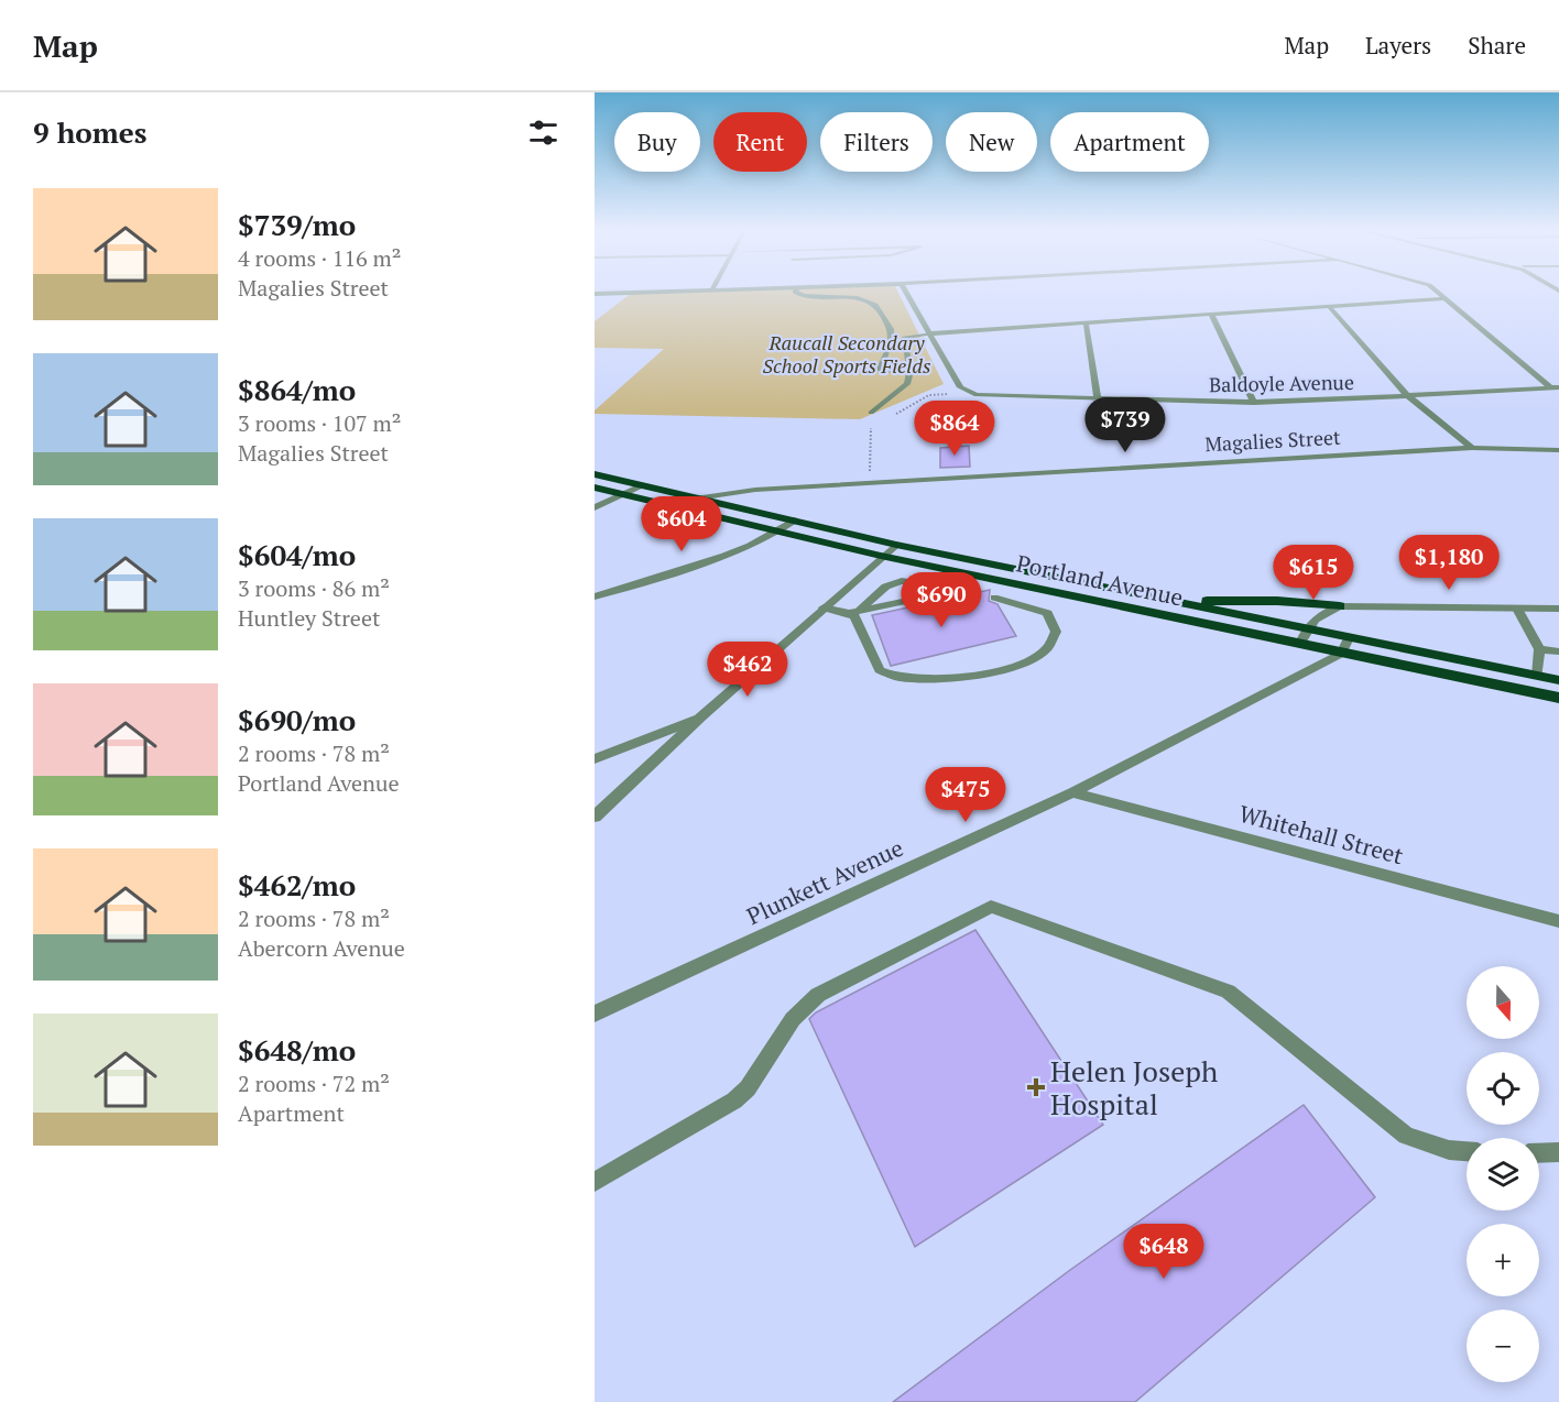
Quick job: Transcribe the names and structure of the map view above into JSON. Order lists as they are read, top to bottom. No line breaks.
{"streets":{"main road":["Portland Avenue"],"street":["Baldoyle Avenue","Magalies Street","Whitehall Street","Plunkett Avenue"]},"crossings":[["Magalies Street","Portland Avenue"],["Portland Avenue","Plunkett Avenue"],["Whitehall Street","Plunkett Avenue"]],"parks":["Raucall Secondary School Sports Fields"],"places":{"health":["Helen Joseph Hospital"]},"north":"bottom","page":{"header":"Map","nav":["Map","Layers","Share"],"heading":"9 homes","chip":["Buy","Rent","Filters","New","Apartment"],"list":[{"name":"$739/mo","note":"4 rooms · 116 m² · Magalies Street"},{"name":"$864/mo","note":"3 rooms · 107 m² · Magalies Street"},{"name":"$604/mo","note":"3 rooms · 86 m² · Huntley Street"},{"name":"$690/mo","note":"2 rooms · 78 m² · Portland Avenue"},{"name":"$462/mo","note":"2 rooms · 78 m² · Abercorn Avenue"},{"name":"$648/mo","note":"2 rooms · 72 m² · Apartment"}],"price":["$739","$864","$604","$1,180","$615","$690","$462","$475","$648"],"map_buttons":["+","−"]}}
